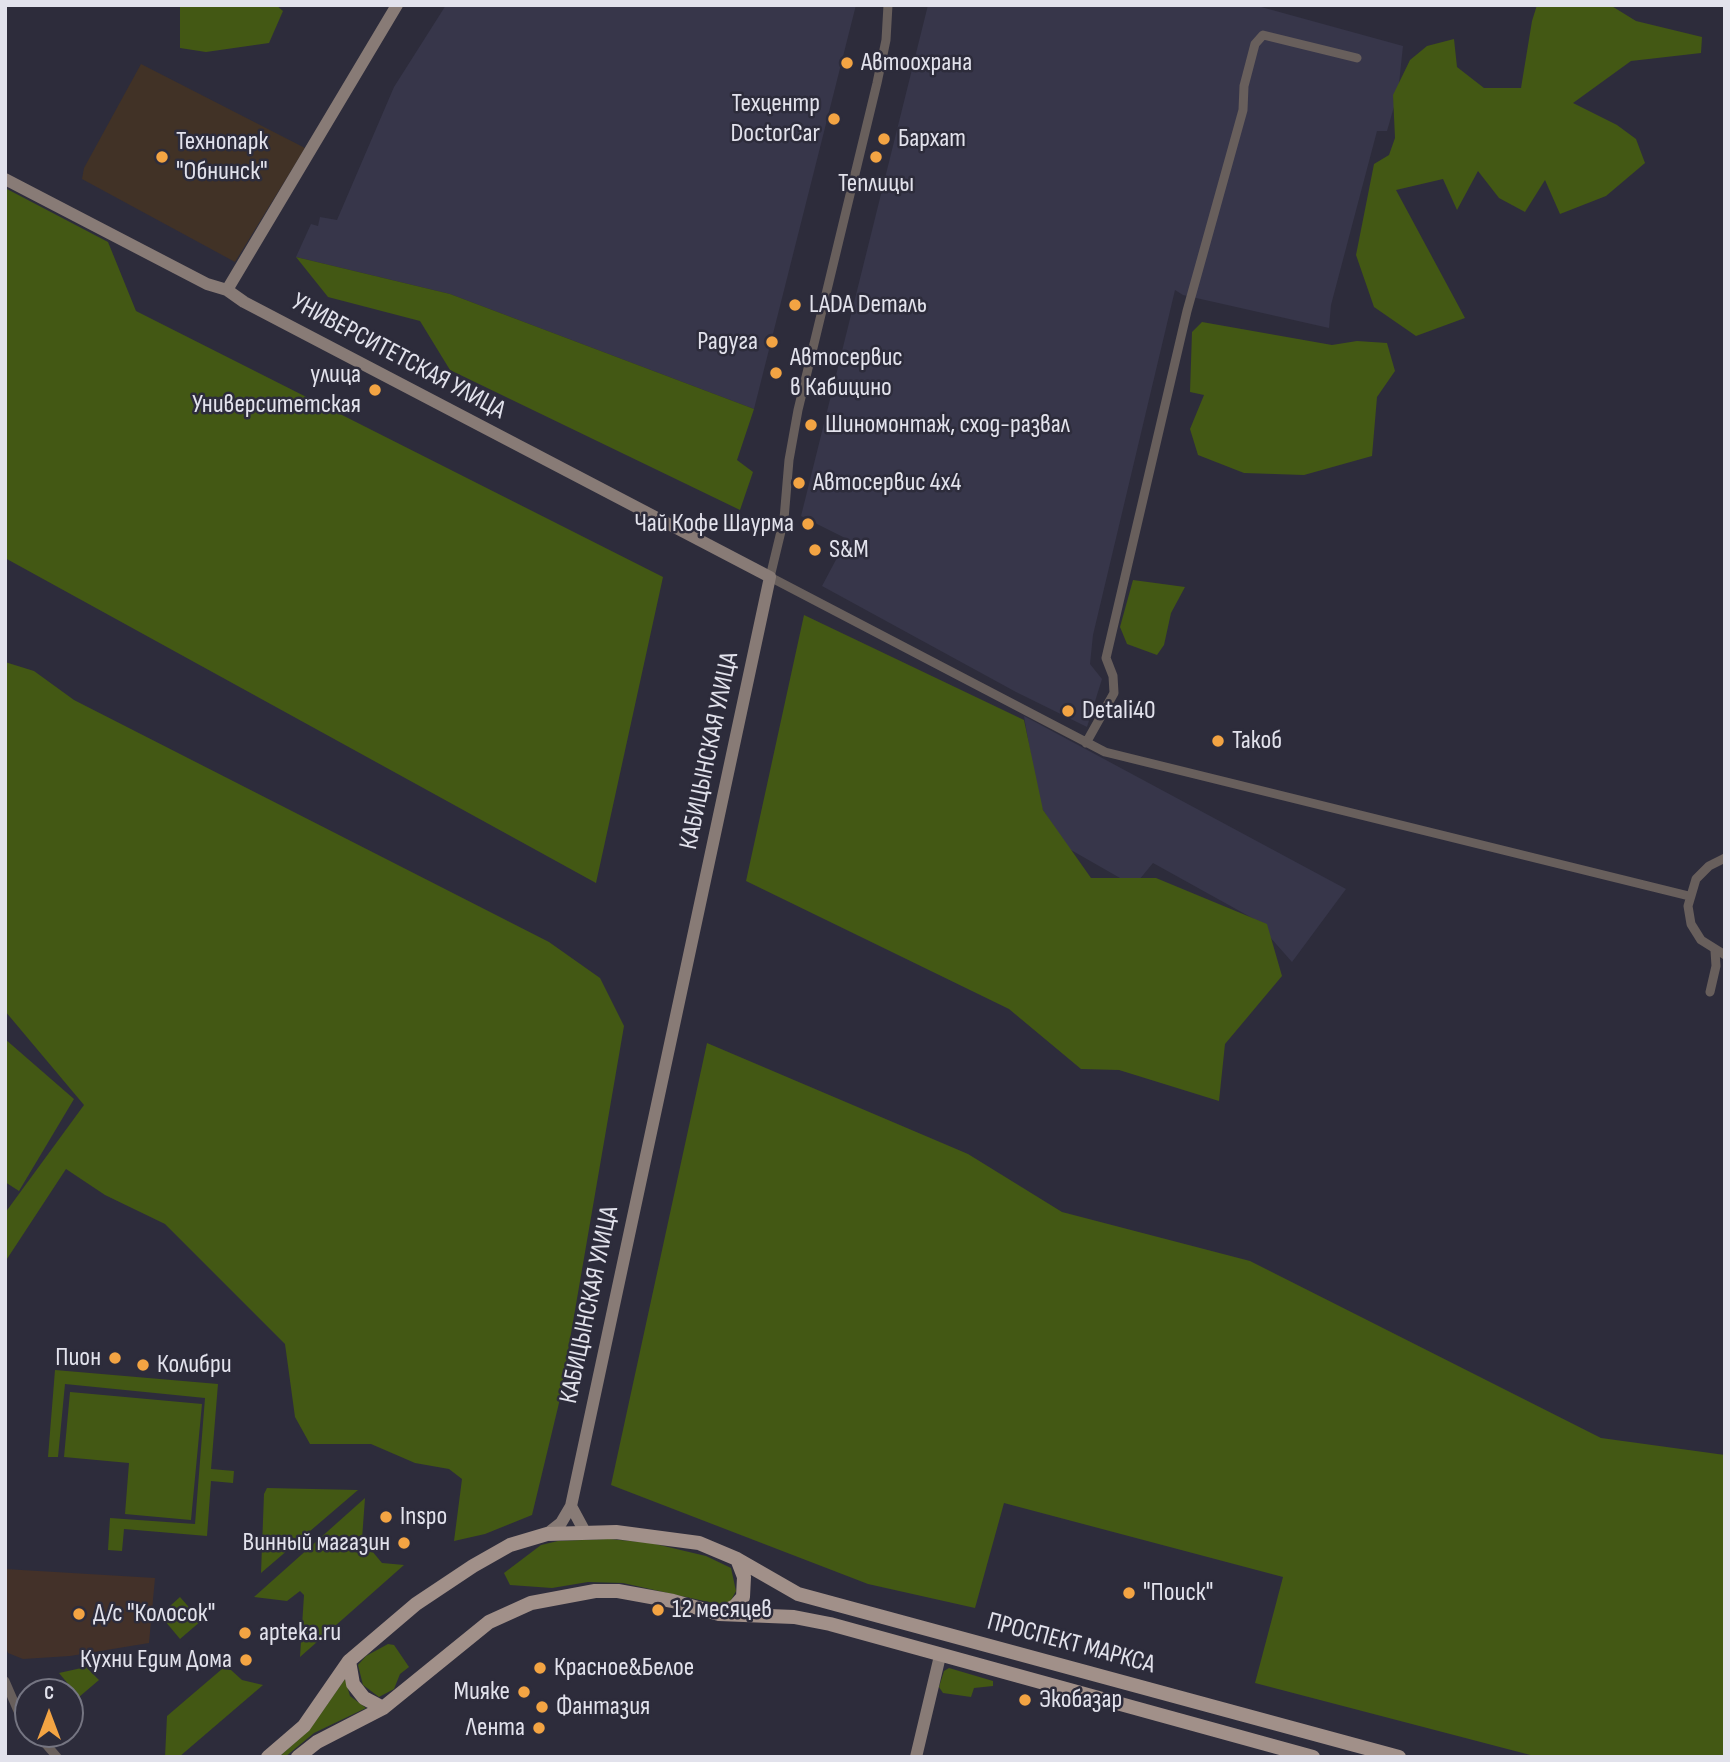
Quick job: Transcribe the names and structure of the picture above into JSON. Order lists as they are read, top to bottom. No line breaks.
{"streets":{"main road":["ПРОСПЕКТ МАРКСА"],"street":["УНИВЕРСИТЕТСКАЯ УЛИЦА","КАБИЦЫНСКАЯ УЛИЦА"]},"crossings":[["УНИВЕРСИТЕТСКАЯ УЛИЦА","КАБИЦЫНСКАЯ УЛИЦА"]],"places":["Автоохрана","Техцентр DoctorCar","Бархат","Технопарк \"Обнинск\"","Теплицы","LADA Dеталь","Радуга","Автосервис в Кабицино","улица Университетская","Шиномонтаж, сход-развал","Автосервис 4х4","Чай Кофе Шаурма","S&M","Detali40","Такоб","Пион","Колибри","Inspo","Винный магазин","\"Поиск\"","12 месяцев","Д/с \"Колосок\"","apteka.ru","Кухни Едим Дома","Красное&Белое","Мияке","Экобазар","Фантазия","Лента"],"north":"top"}
